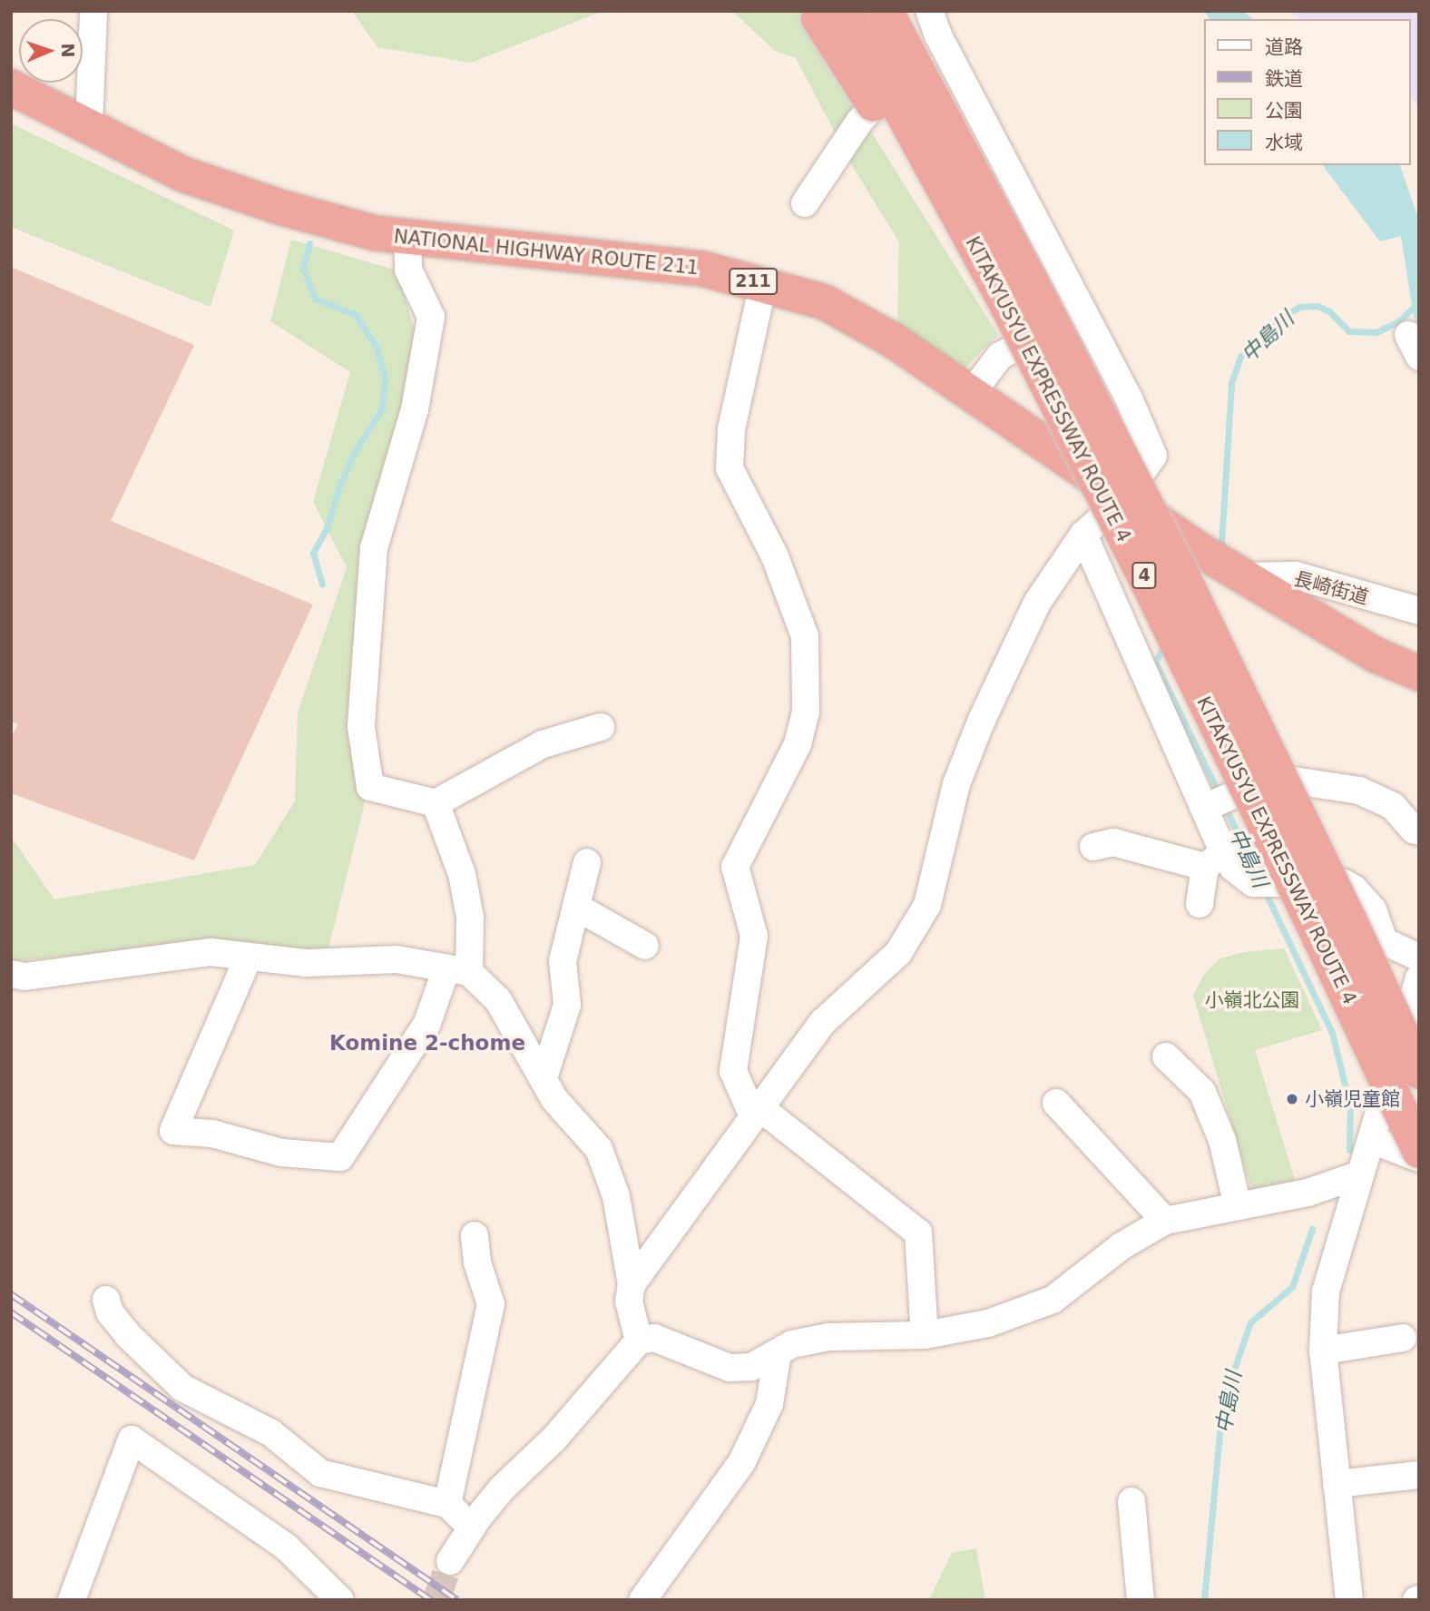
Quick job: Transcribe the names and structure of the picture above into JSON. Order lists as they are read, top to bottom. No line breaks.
{"streets":{"highway":["NATIONAL HIGHWAY ROUTE 211","211","KITAKYUSYU EXPRESSWAY ROUTE 4","4"],"street":["長崎街道"]},"crossings":[["NATIONAL HIGHWAY ROUTE 211","長崎街道"]],"districts":["Komine 2-chome"],"water":["中島川"],"parks":["小嶺北公園"],"places":["小嶺児童館"],"legend":["道路","鉄道","公園","水域"],"north":"right"}
